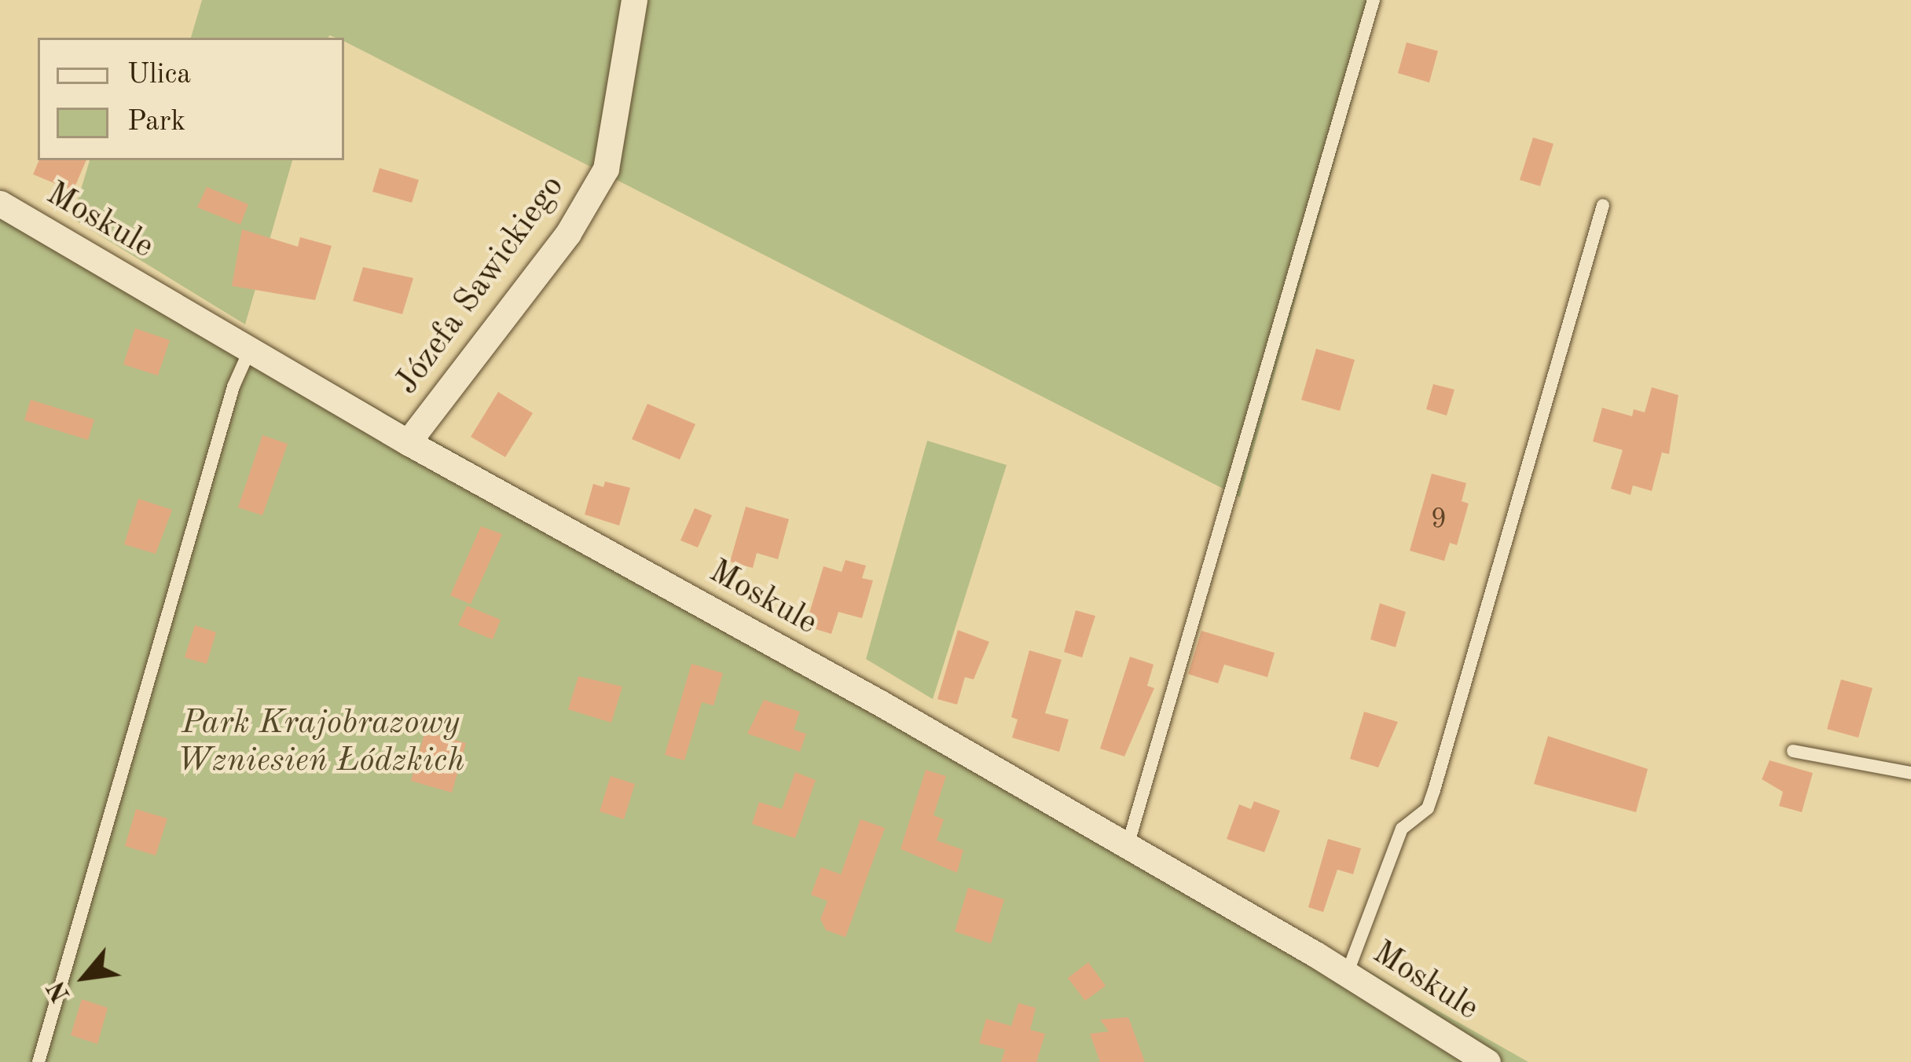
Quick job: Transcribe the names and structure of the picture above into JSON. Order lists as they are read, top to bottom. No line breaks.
{"streets":{"street":["Moskule","Józefa Sawickiego"]},"crossings":[["Moskule","Józefa Sawickiego"]],"parks":["Park Krajobrazowy Wzniesień Łódzkich"],"house_numbers":["9"],"legend":["Ulica","Park"],"north":"bottom left"}
